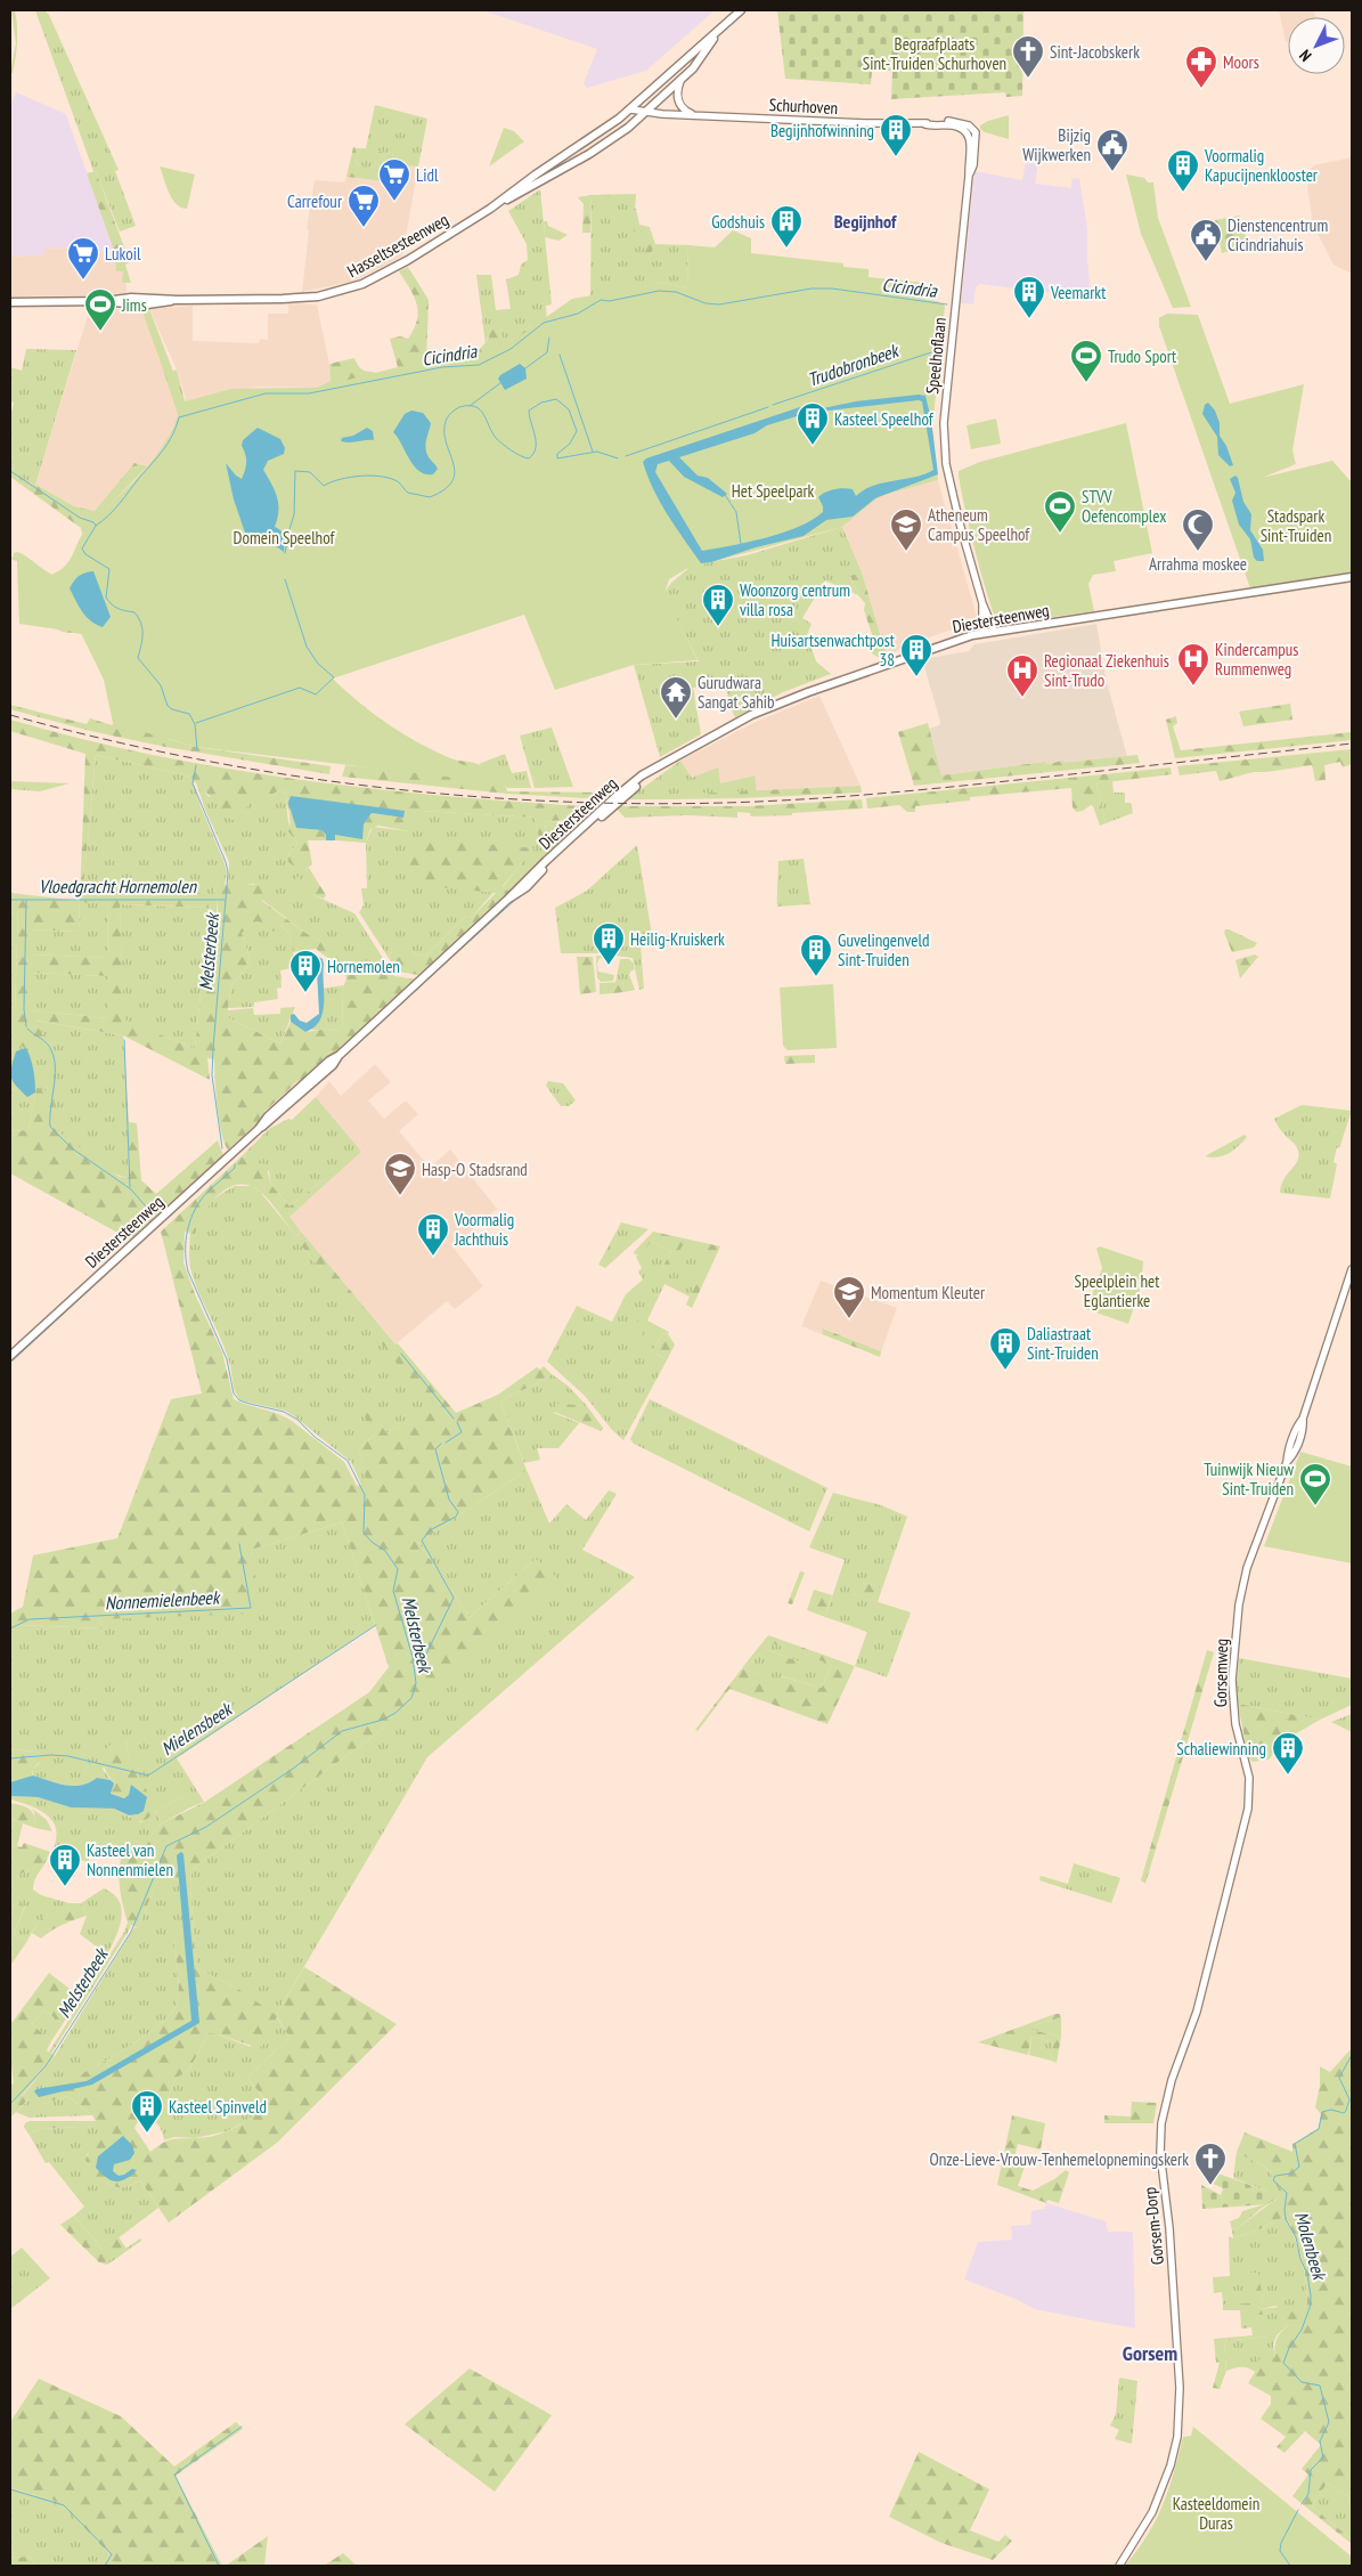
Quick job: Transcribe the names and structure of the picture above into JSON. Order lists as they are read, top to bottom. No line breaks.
{"streets":{"main road":["Hasseltsesteenweg","Diestersteenweg"],"street":["Schurhoven","Speelhoflaan","Gorsemweg","Gorsem-Dorp"]},"crossings":[["Schurhoven","Hasseltsesteenweg"],["Schurhoven","Speelhoflaan"],["Speelhoflaan","Diestersteenweg"],["Gorsemweg","Gorsem-Dorp"]],"districts":["Begijnhof","Gorsem"],"water":["Cicindria","Trudobronbeek","Vloedgracht Hornemolen","Melsterbeek","Nonnemielenbeek","Mielensbeek","Molenbeek"],"parks":["Begraafplaats Sint-Truiden Schurhoven","Het Speelpark","Stadspark Sint-Truiden","Domein Speelhof","Speelplein het Eglantierke","Kasteeldomein Duras"],"places":{"church":["Sint-Jacobskerk","Onze-Lieve-Vrouw-Tenhemelopnemingskerk"],"pharmacy":["Moors"],"building":["Begijnhofwinning","Voormalig Kapucijnenklooster","Godshuis","Veemarkt","Kasteel Speelhof","Woonzorg centrum villa rosa","Huisartsenwachtpost 38","Heilig-Kruiskerk","Guvelingenveld Sint-Truiden","Hornemolen","Voormalig Jachthuis","Daliastraat Sint-Truiden","Schaliewinning","Kasteel van Nonnenmielen","Kasteel Spinveld"],"public building":["Bijzig Wijkwerken","Dienstencentrum Cicindriahuis"],"supermarket":["Lidl","Carrefour","Lukoil"],"sports":["Jims","Trudo Sport","STVV Oefencomplex","Tuinwijk Nieuw Sint-Truiden"],"school or university":["Atheneum Campus Speelhof","Hasp-O Stadsrand","Momentum Kleuter"],"mosque":["Arrahma moskee"],"hospital":["Kindercampus Rummenweg","Regionaal Ziekenhuis Sint-Trudo"],"temple":["Gurudwara Sangat Sahib"]},"north":"bottom left"}
